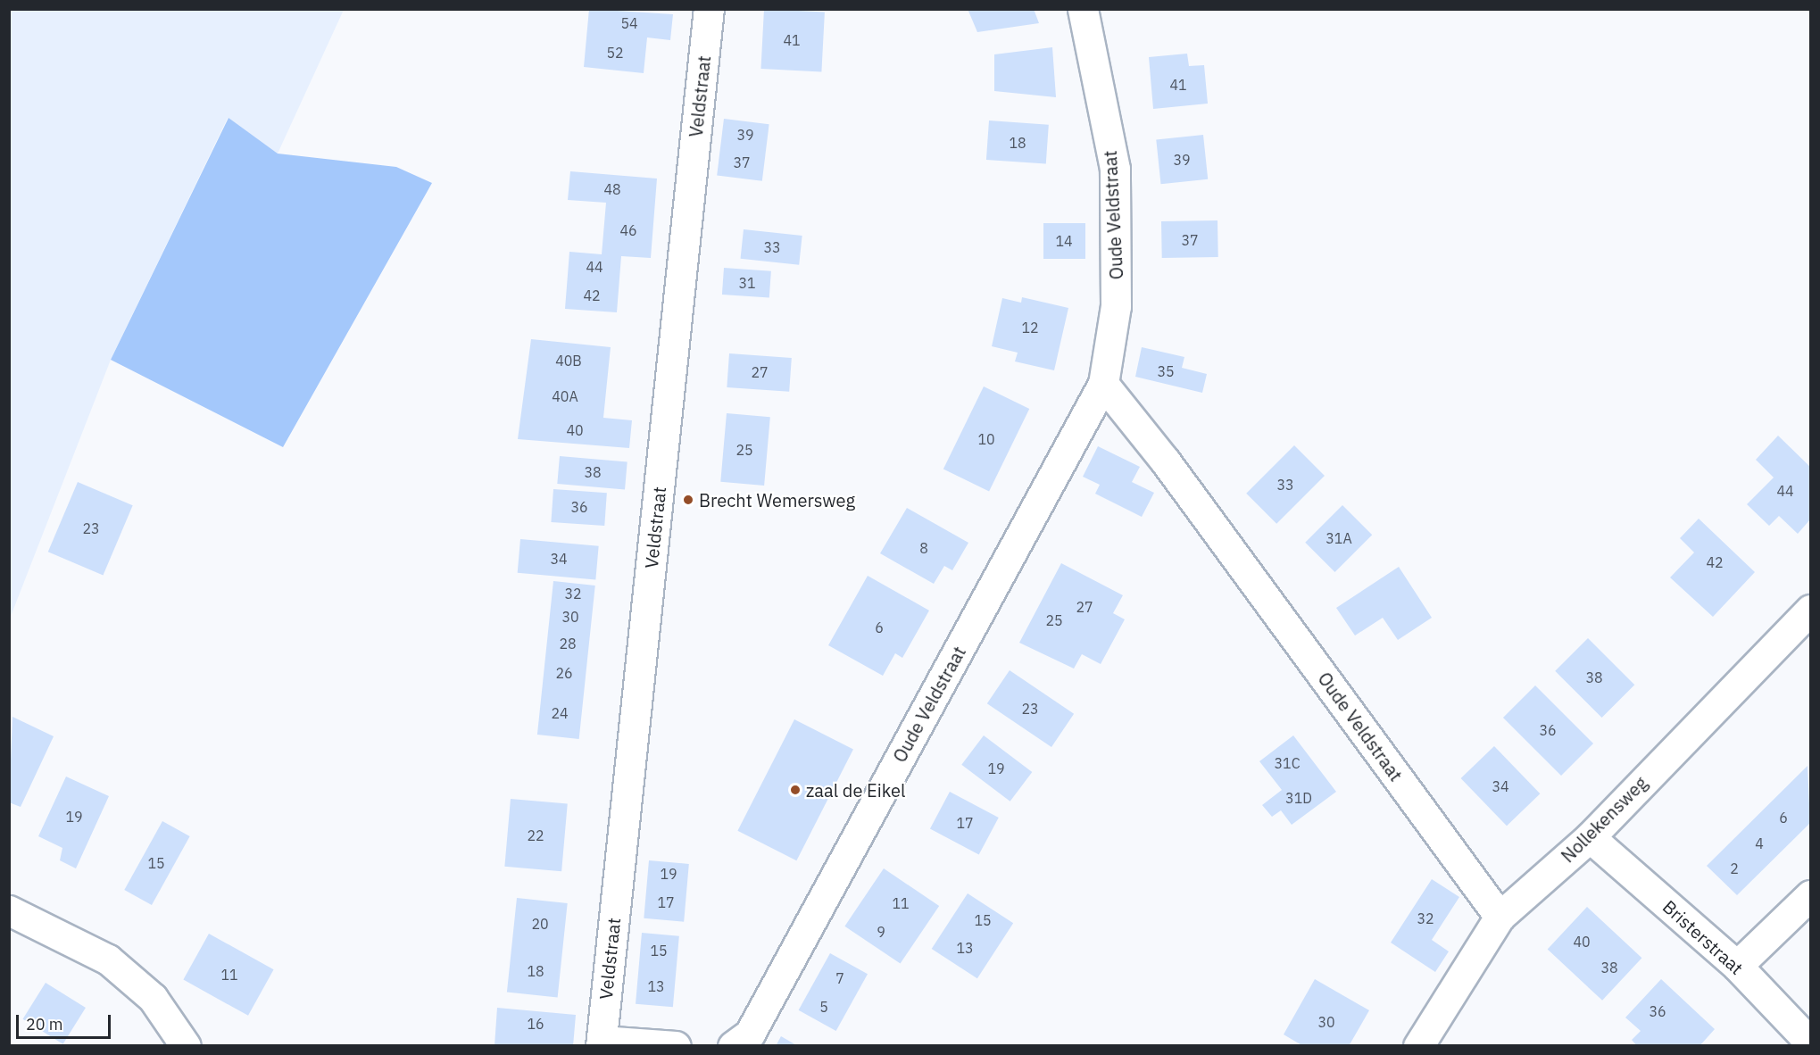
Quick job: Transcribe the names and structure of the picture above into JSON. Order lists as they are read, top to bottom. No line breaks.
{"streets":{"street":["Veldstraat","Oude Veldstraat","Nollekensweg","Bristerstraat"]},"crossings":[["Oude Veldstraat","Nollekensweg"],["Nollekensweg","Bristerstraat"]],"places":["Brecht Wemersweg","zaal de Eikel"],"house_numbers":["54","41","52","41","39","18","39","37","48","46","37","14","33","44","31","42","12","40B","35","27","40A","40","10","25","38","33","44","36","23","31A","8","34","42","32","27","30","25","6","28","26","38","23","24","36","31C","19","34","31D","19","6","17","22","4","15","2","19","17","11","32","15","20","9","40","13","15","38","18","11","7","13","5","36","30","16"],"scale_bar":"20 m"}
